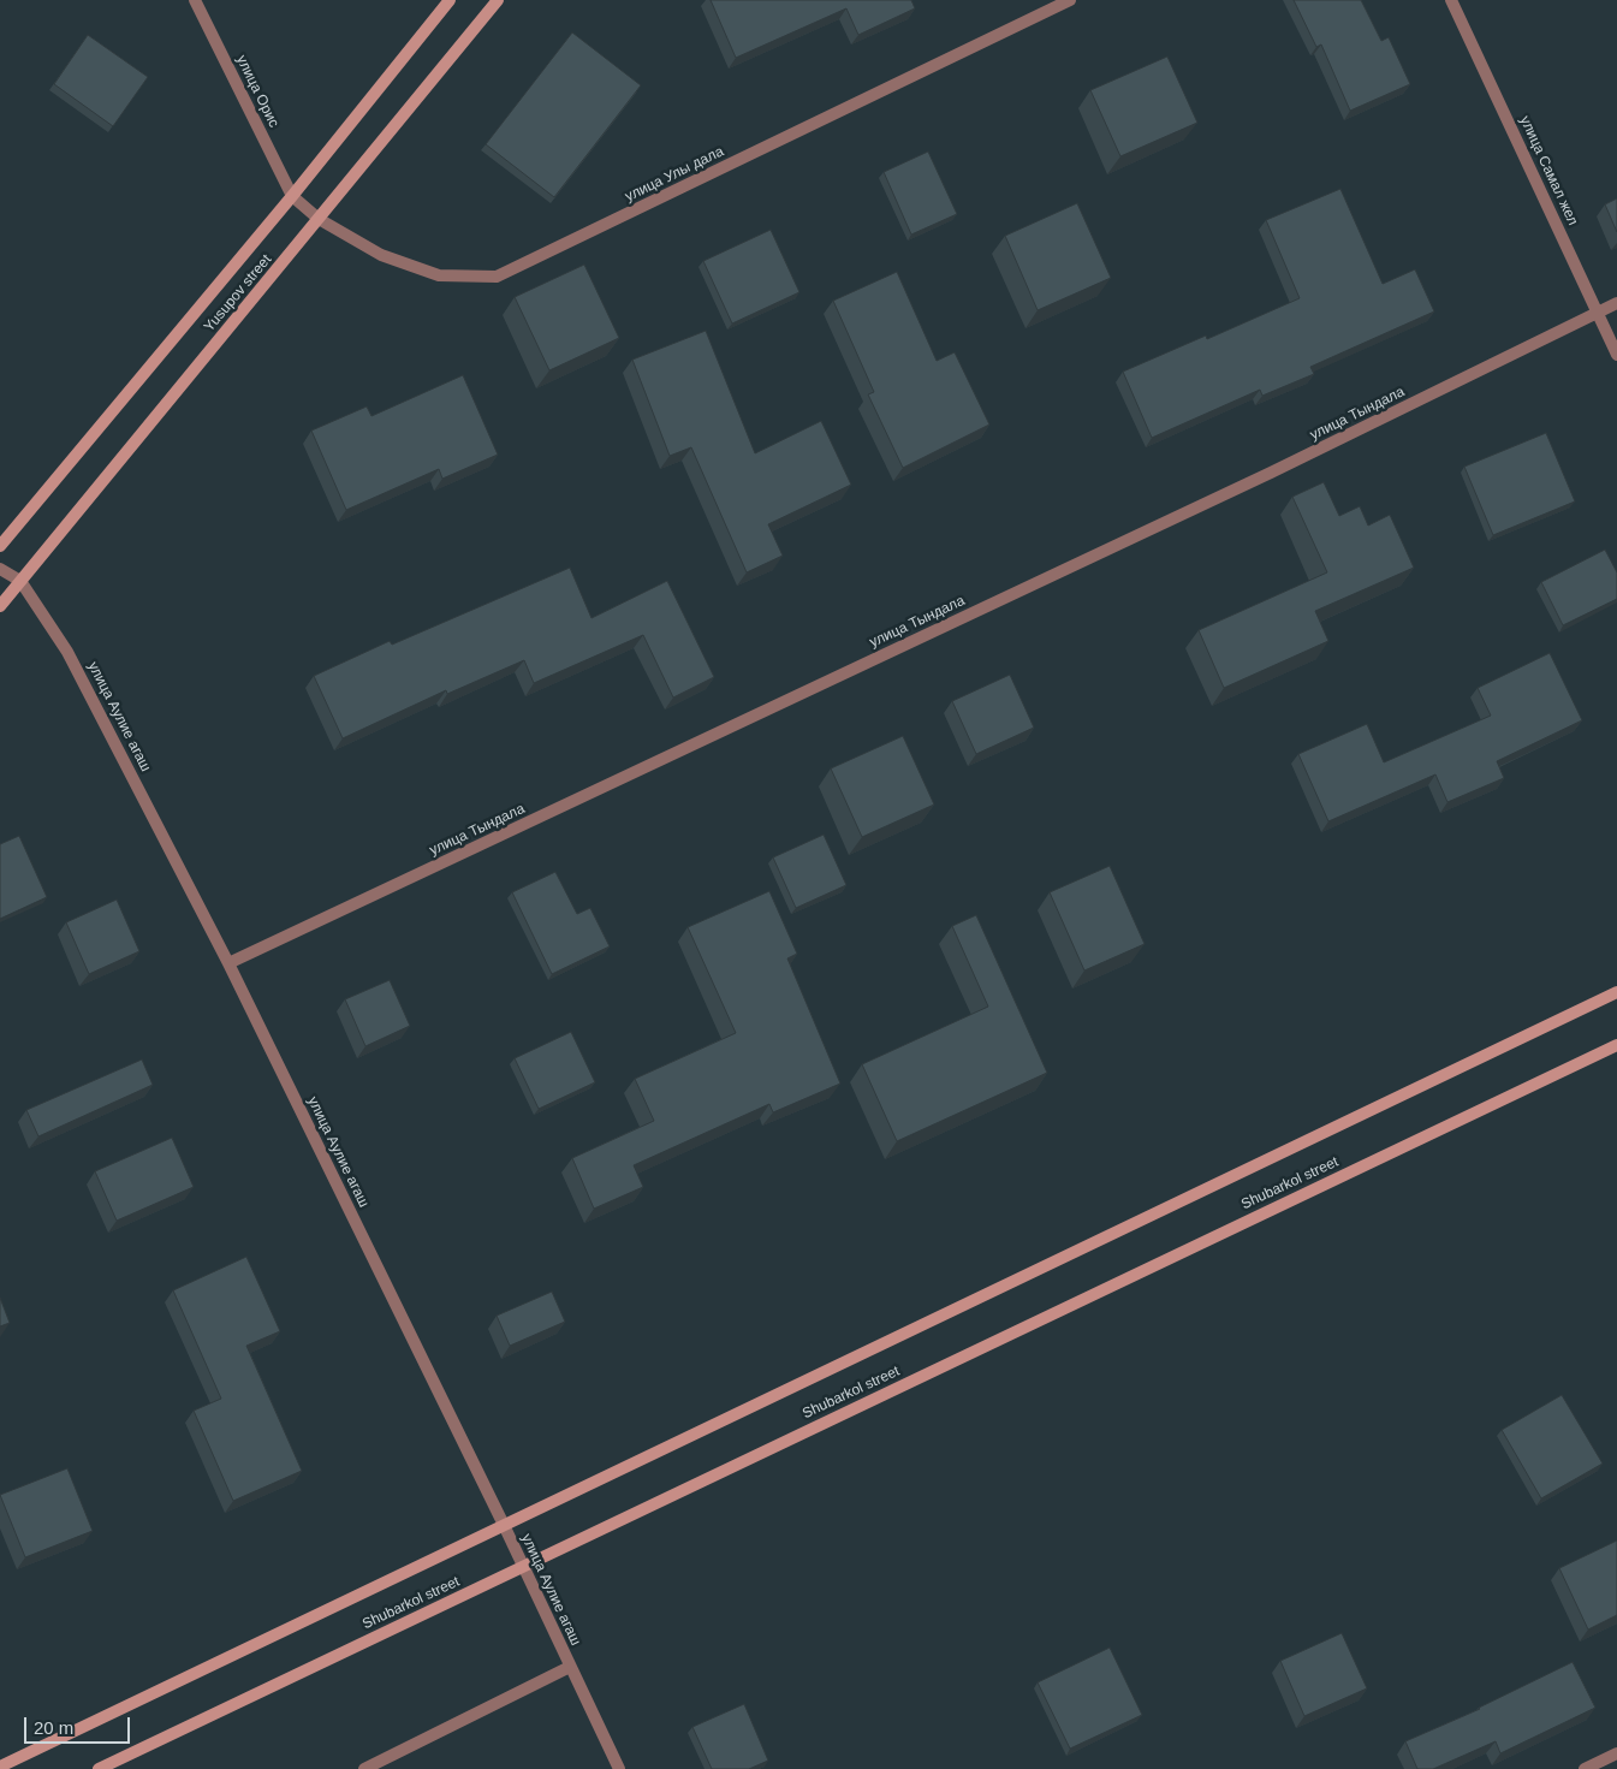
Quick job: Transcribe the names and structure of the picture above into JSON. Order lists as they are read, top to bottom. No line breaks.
{"streets":{"street":["улица Орис","улица Самал жел","улица Улы дала","Yusupov street","улица Тындала","улица Аулие агаш","Shubarkol street"]},"crossings":[["улица Орис","улица Улы дала"],["улица Орис","Yusupov street"],["улица Самал жел","улица Тындала"],["улица Улы дала","Yusupov street"],["Yusupov street","улица Аулие агаш"],["улица Тындала","улица Аулие агаш"],["улица Аулие агаш","Shubarkol street"]],"scale_bar":"20 m"}
